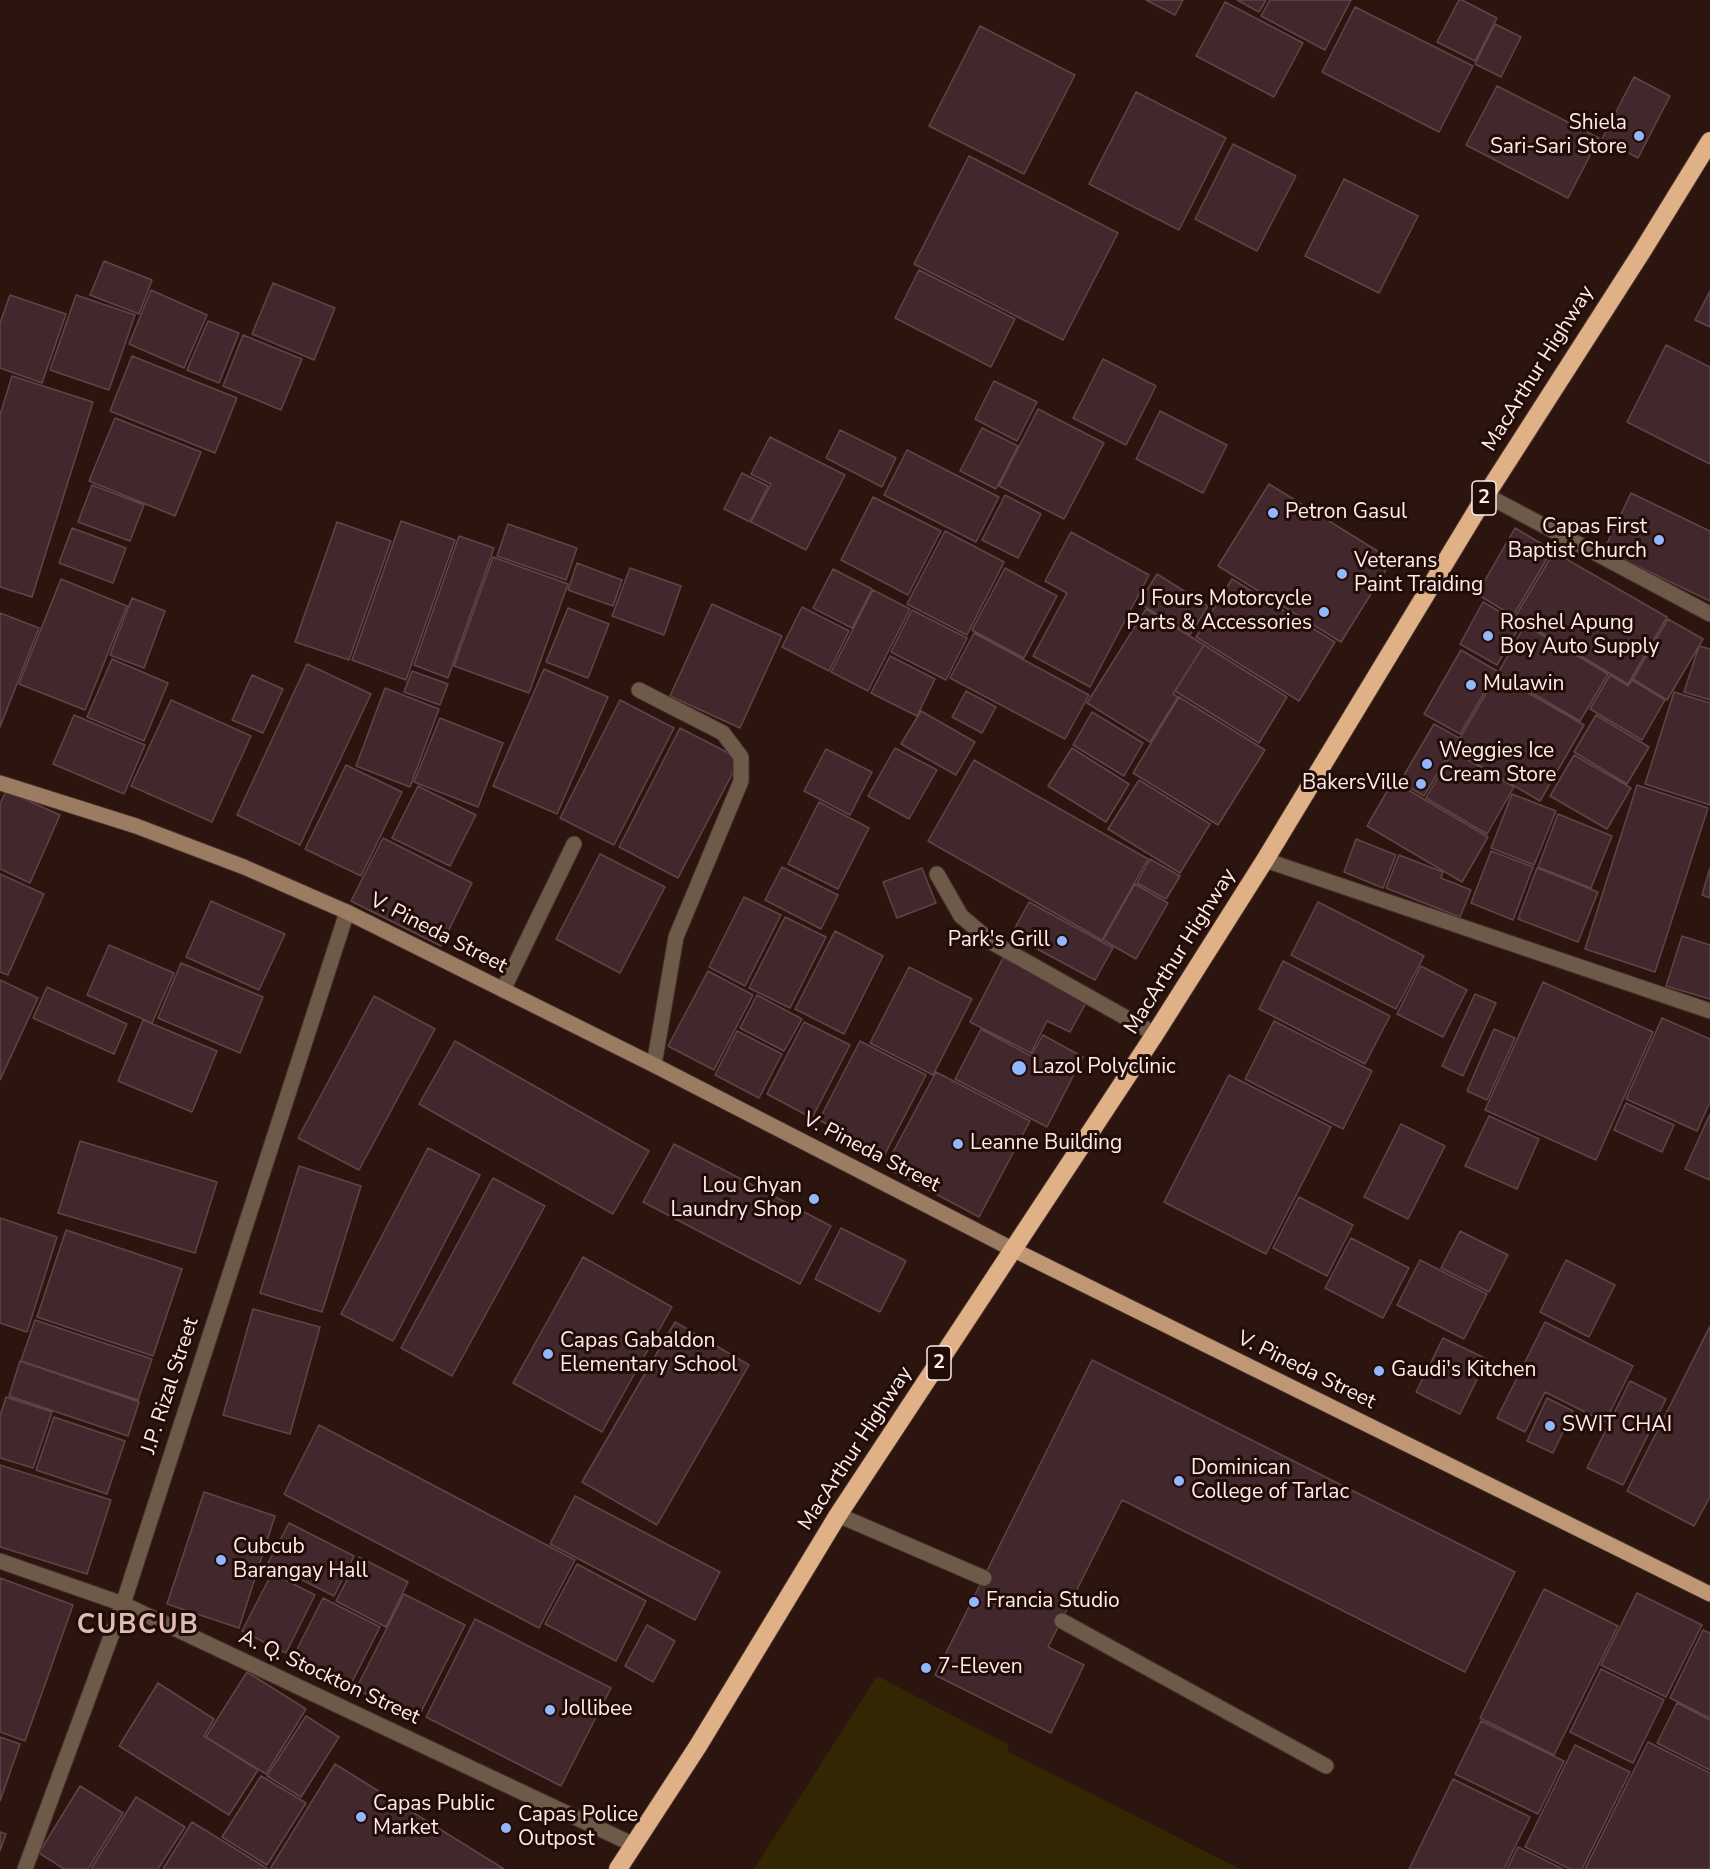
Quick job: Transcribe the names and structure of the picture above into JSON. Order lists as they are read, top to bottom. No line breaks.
{"streets":{"highway":["MacArthur Highway","2"],"main road":["V. Pineda Street"],"street":["J.P. Rizal Street","A. Q. Stockton Street"]},"crossings":[["MacArthur Highway","V. Pineda Street"],["MacArthur Highway","A. Q. Stockton Street"],["V. Pineda Street","J.P. Rizal Street"],["J.P. Rizal Street","A. Q. Stockton Street"]],"districts":["CUBCUB"],"places":["Shiela Sari-Sari Store","Petron Gasul","Capas First Baptist Church","Veterans Paint Traiding","J Fours Motorcycle Parts & Accessories","Roshel Apung Boy Auto Supply","Mulawin","Weggies Ice Cream Store","BakersVille","Park's Grill","Lazol Polyclinic","Leanne Building","Lou Chyan Laundry Shop","Capas Gabaldon Elementary School","Gaudi's Kitchen","SWIT CHAI","Dominican College of Tarlac","Cubcub Barangay Hall","Francia Studio","7-Eleven","Jollibee","Capas Public Market","Capas Police Outpost"]}
